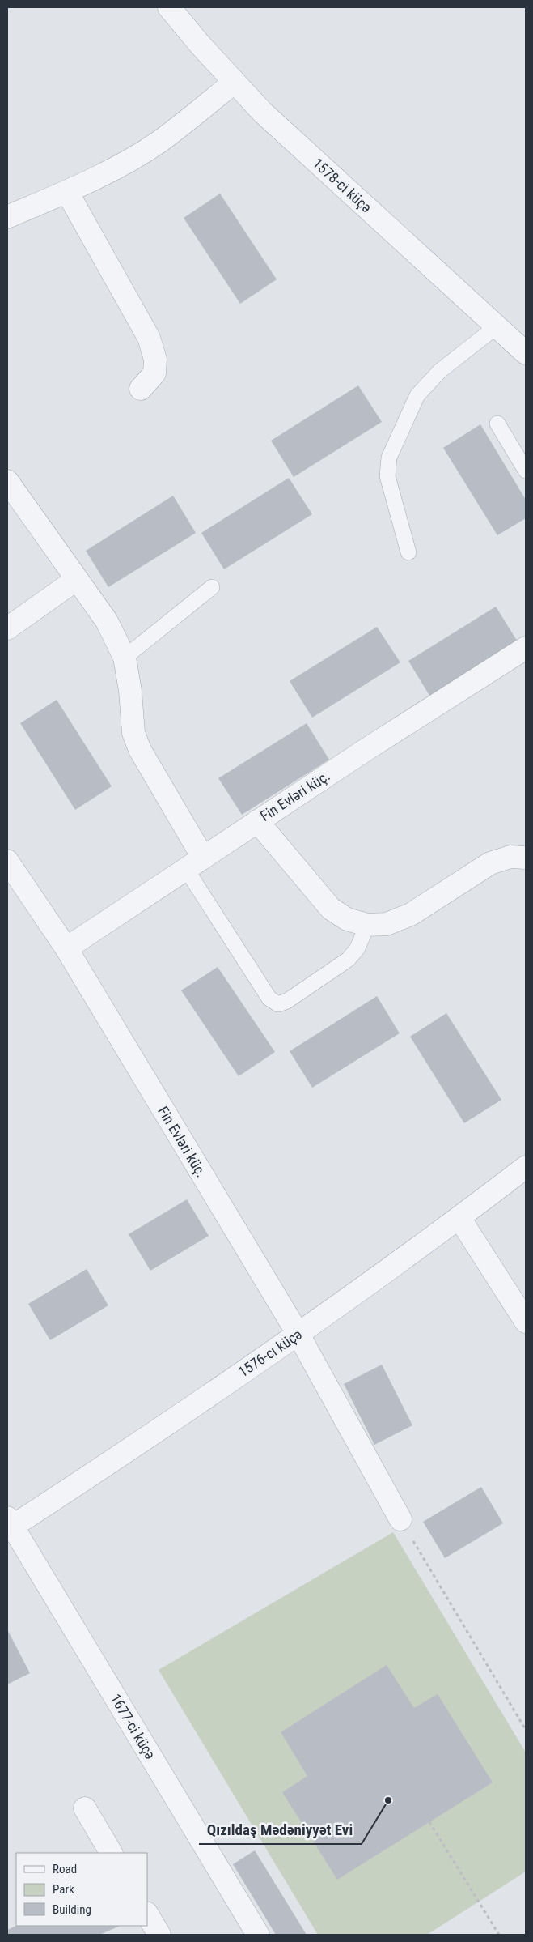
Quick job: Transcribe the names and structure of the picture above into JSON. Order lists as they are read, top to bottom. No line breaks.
{"streets":{"street":["1578-ci küçə","Fin Evləri küç.","1576-cı küçə","1677-ci küçə"]},"crossings":[["Fin Evləri küç.","1576-cı küçə"],["1576-cı küçə","1677-ci küçə"]],"places":["Qızıldaş Mədəniyyət Evi"],"legend":["Road","Park","Building"]}
